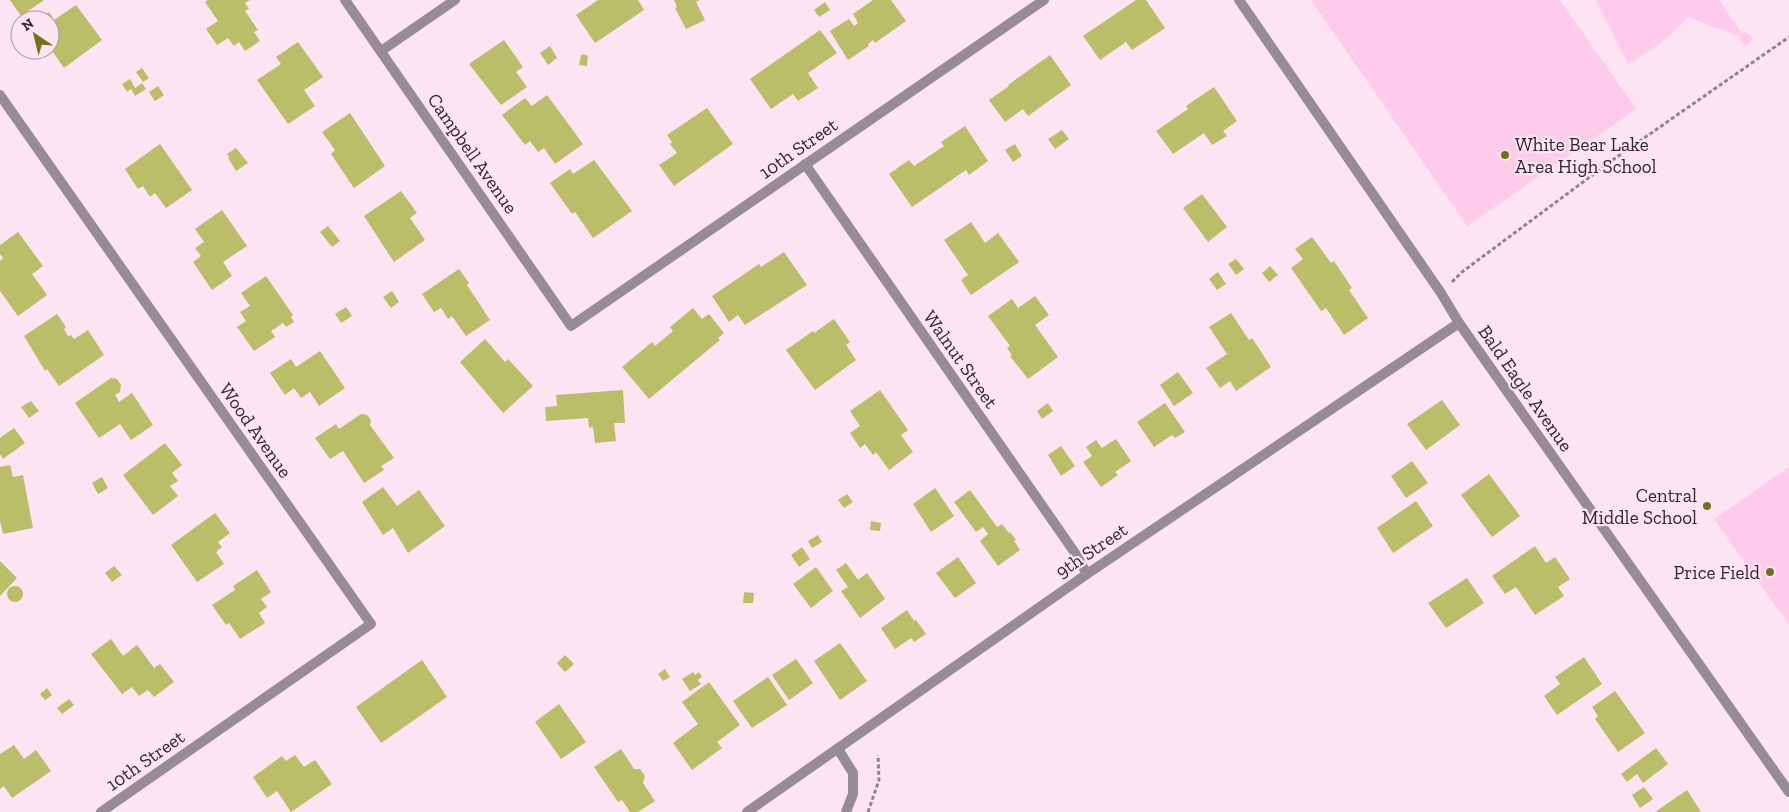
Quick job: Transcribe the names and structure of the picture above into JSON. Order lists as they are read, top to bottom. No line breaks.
{"streets":{"street":["10th Street","Campbell Avenue","Walnut Street","Bald Eagle Avenue","Wood Avenue","9th Street"]},"crossings":[["10th Street","Campbell Avenue"],["10th Street","Walnut Street"],["10th Street","Wood Avenue"],["Walnut Street","9th Street"],["Bald Eagle Avenue","9th Street"]],"places":["White Bear Lake Area High School","Central Middle School","Price Field"],"north":"top left"}
